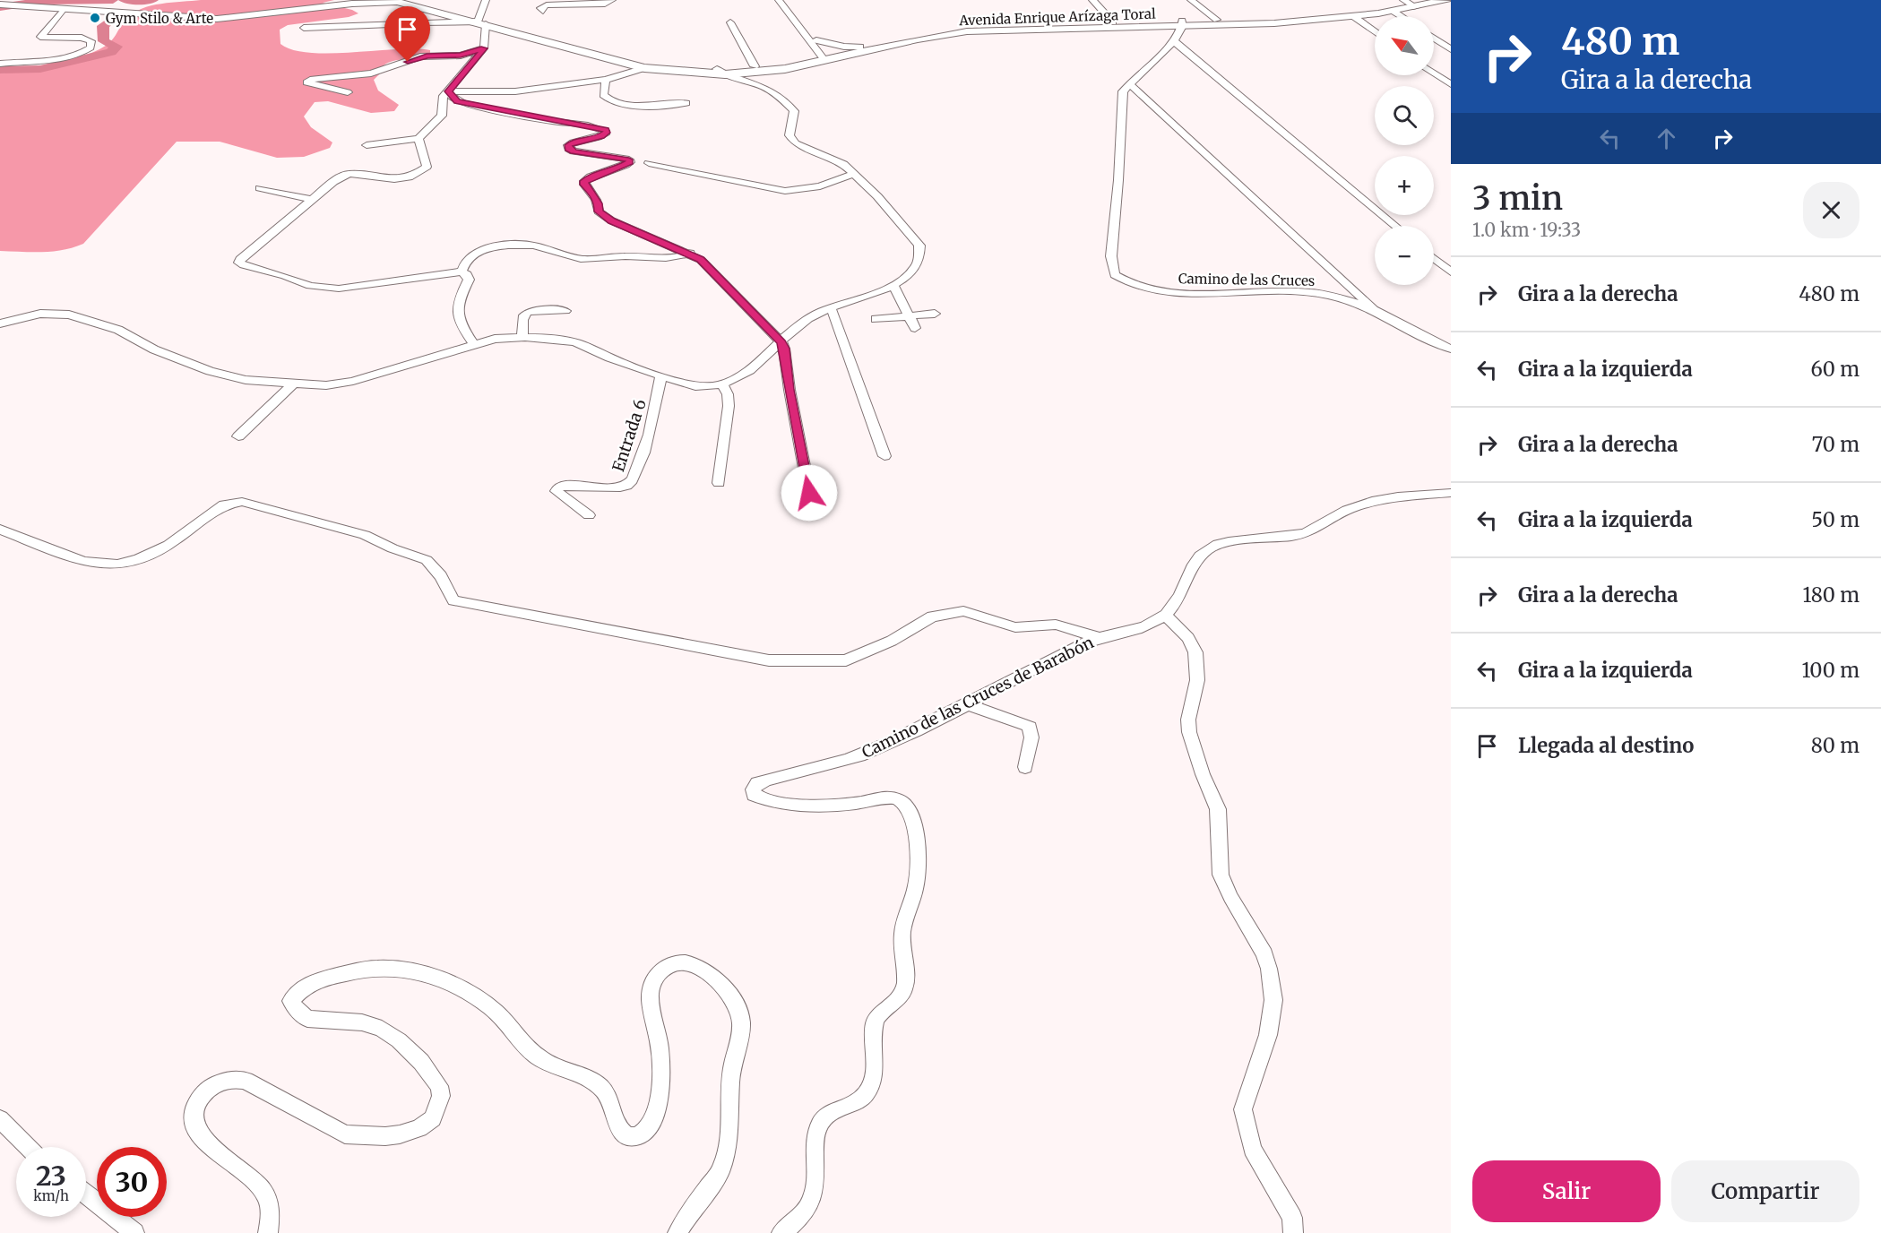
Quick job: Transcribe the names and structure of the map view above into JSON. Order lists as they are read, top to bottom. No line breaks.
{"streets":{"main road":["Avenida Enrique Arízaga Toral"],"street":["Camino de las Cruces","Entrada 6","Camino de las Cruces de Barabón"]},"crossings":[["Avenida Enrique Arízaga Toral","Camino de las Cruces"]],"places":["Gym Stilo & Arte"],"north":"top left","page":{"turn":["480 m","Gira a la derecha"],"map_buttons":["+","−"],"heading":["3 min","1.0 km · 19:33"],"list":[{"name":"Gira a la derecha","value":"480 m"},{"name":"Gira a la izquierda","value":"60 m"},{"name":"Gira a la derecha","value":"70 m"},{"name":"Gira a la izquierda","value":"50 m"},{"name":"Gira a la derecha","value":"180 m"},{"name":"Gira a la izquierda","value":"100 m"},{"name":"Llegada al destino","value":"80 m"}],"speed":"23 km/h","limit":"30","buttons":["Salir","Compartir"]}}
